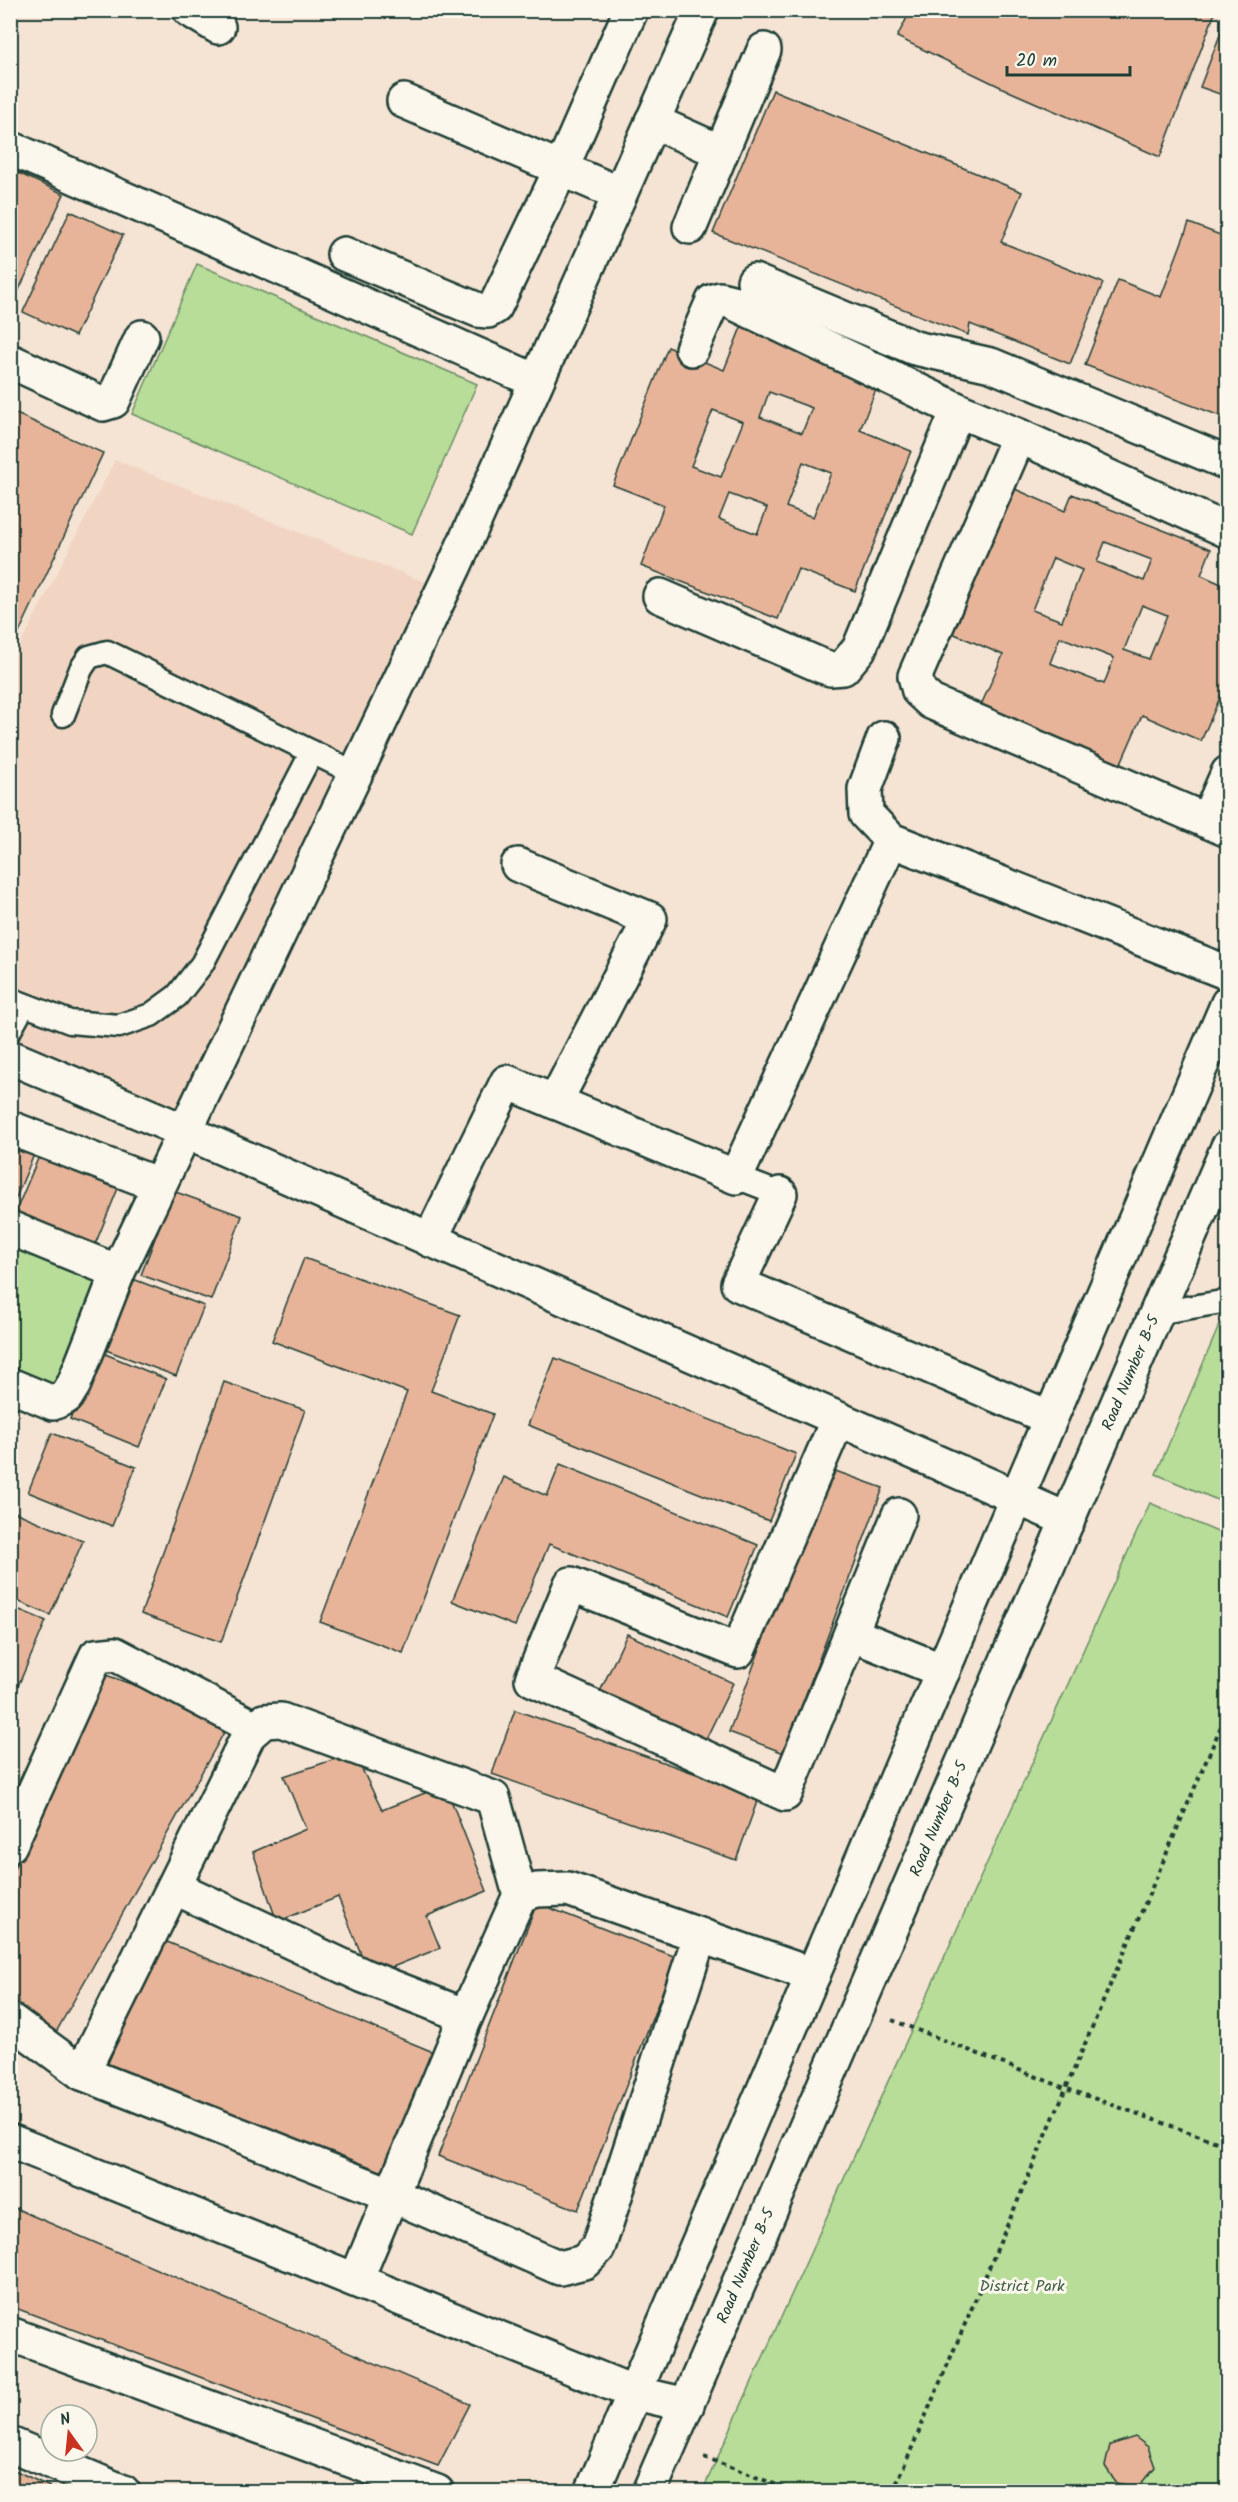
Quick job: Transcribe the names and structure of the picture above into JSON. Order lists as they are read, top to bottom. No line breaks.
{"streets":{"street":["Road Number B-5"]},"parks":["District Park"],"scale_bar":"20 m","north":"top"}
